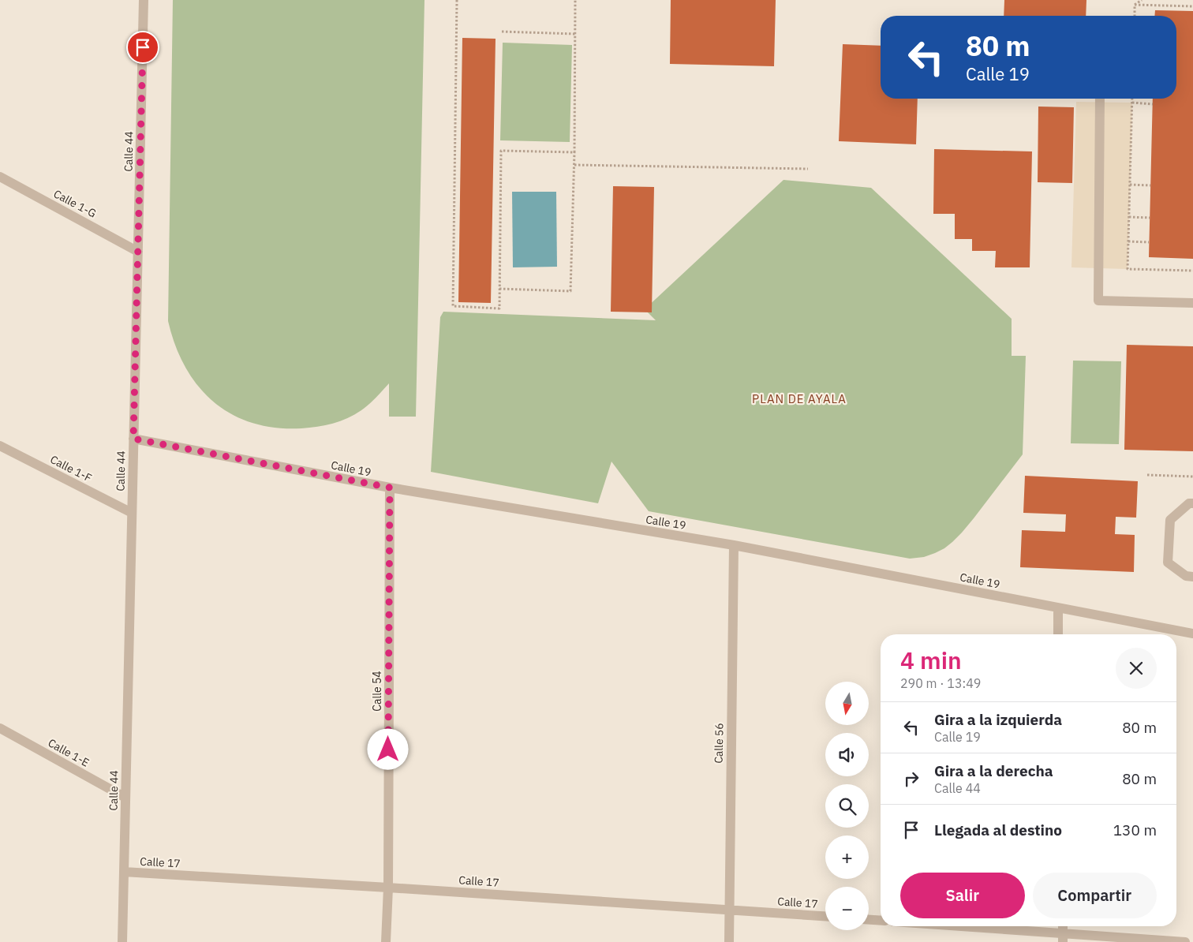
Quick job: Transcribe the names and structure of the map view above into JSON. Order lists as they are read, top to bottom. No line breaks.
{"streets":{"street":["Calle 44","Calle 1-G","Calle 1-F","Calle 19","Calle 54","Calle 56","Calle 1-E","Calle 17"]},"crossings":[["Calle 44","Calle 1-G"],["Calle 44","Calle 1-F"],["Calle 44","Calle 19"],["Calle 44","Calle 1-E"],["Calle 44","Calle 17"],["Calle 19","Calle 54"],["Calle 19","Calle 56"],["Calle 54","Calle 17"],["Calle 56","Calle 17"]],"districts":["PLAN DE AYALA"],"north":"bottom","page":{"turn":["80 m","Calle 19"],"heading":["4 min","290 m · 13:49"],"map_buttons":["+","−"],"list":[{"name":"Gira a la izquierda","note":"Calle 19","value":"80 m"},{"name":"Gira a la derecha","note":"Calle 44","value":"80 m"},{"name":"Llegada al destino","value":"130 m"}],"buttons":["Salir","Compartir"]}}
